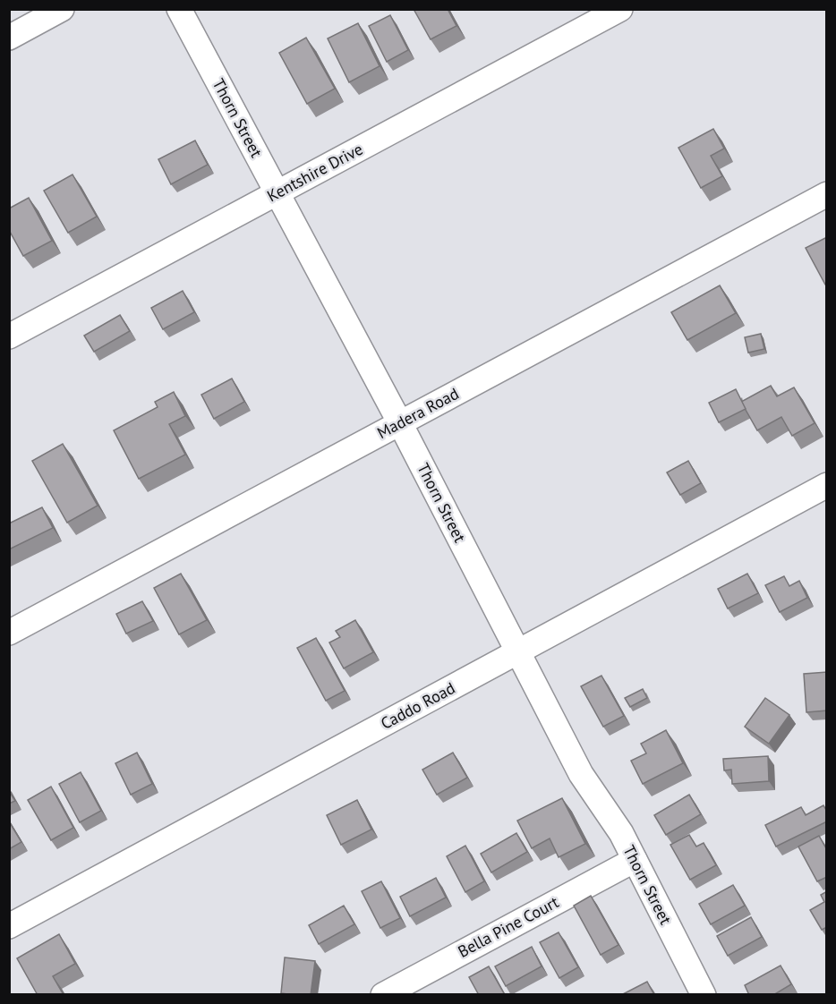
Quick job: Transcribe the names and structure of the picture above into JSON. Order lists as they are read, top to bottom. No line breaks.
{"streets":{"street":["Thorn Street","Kentshire Drive","Madera Road","Caddo Road","Bella Pine Court"]},"crossings":[["Thorn Street","Kentshire Drive"],["Thorn Street","Madera Road"],["Thorn Street","Caddo Road"],["Thorn Street","Bella Pine Court"]]}
